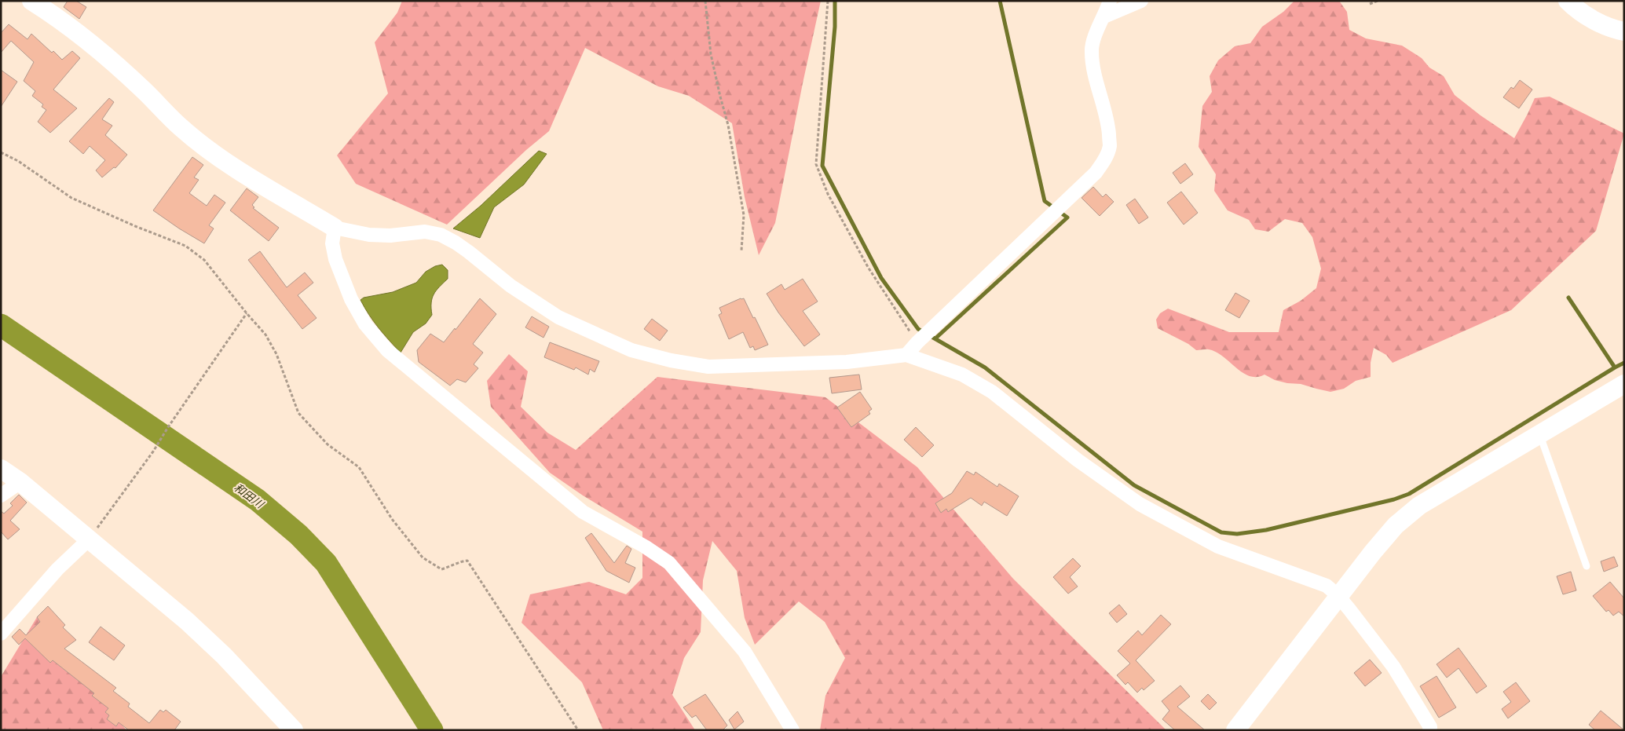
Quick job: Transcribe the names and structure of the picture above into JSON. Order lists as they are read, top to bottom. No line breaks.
{"water":["和田川"]}
